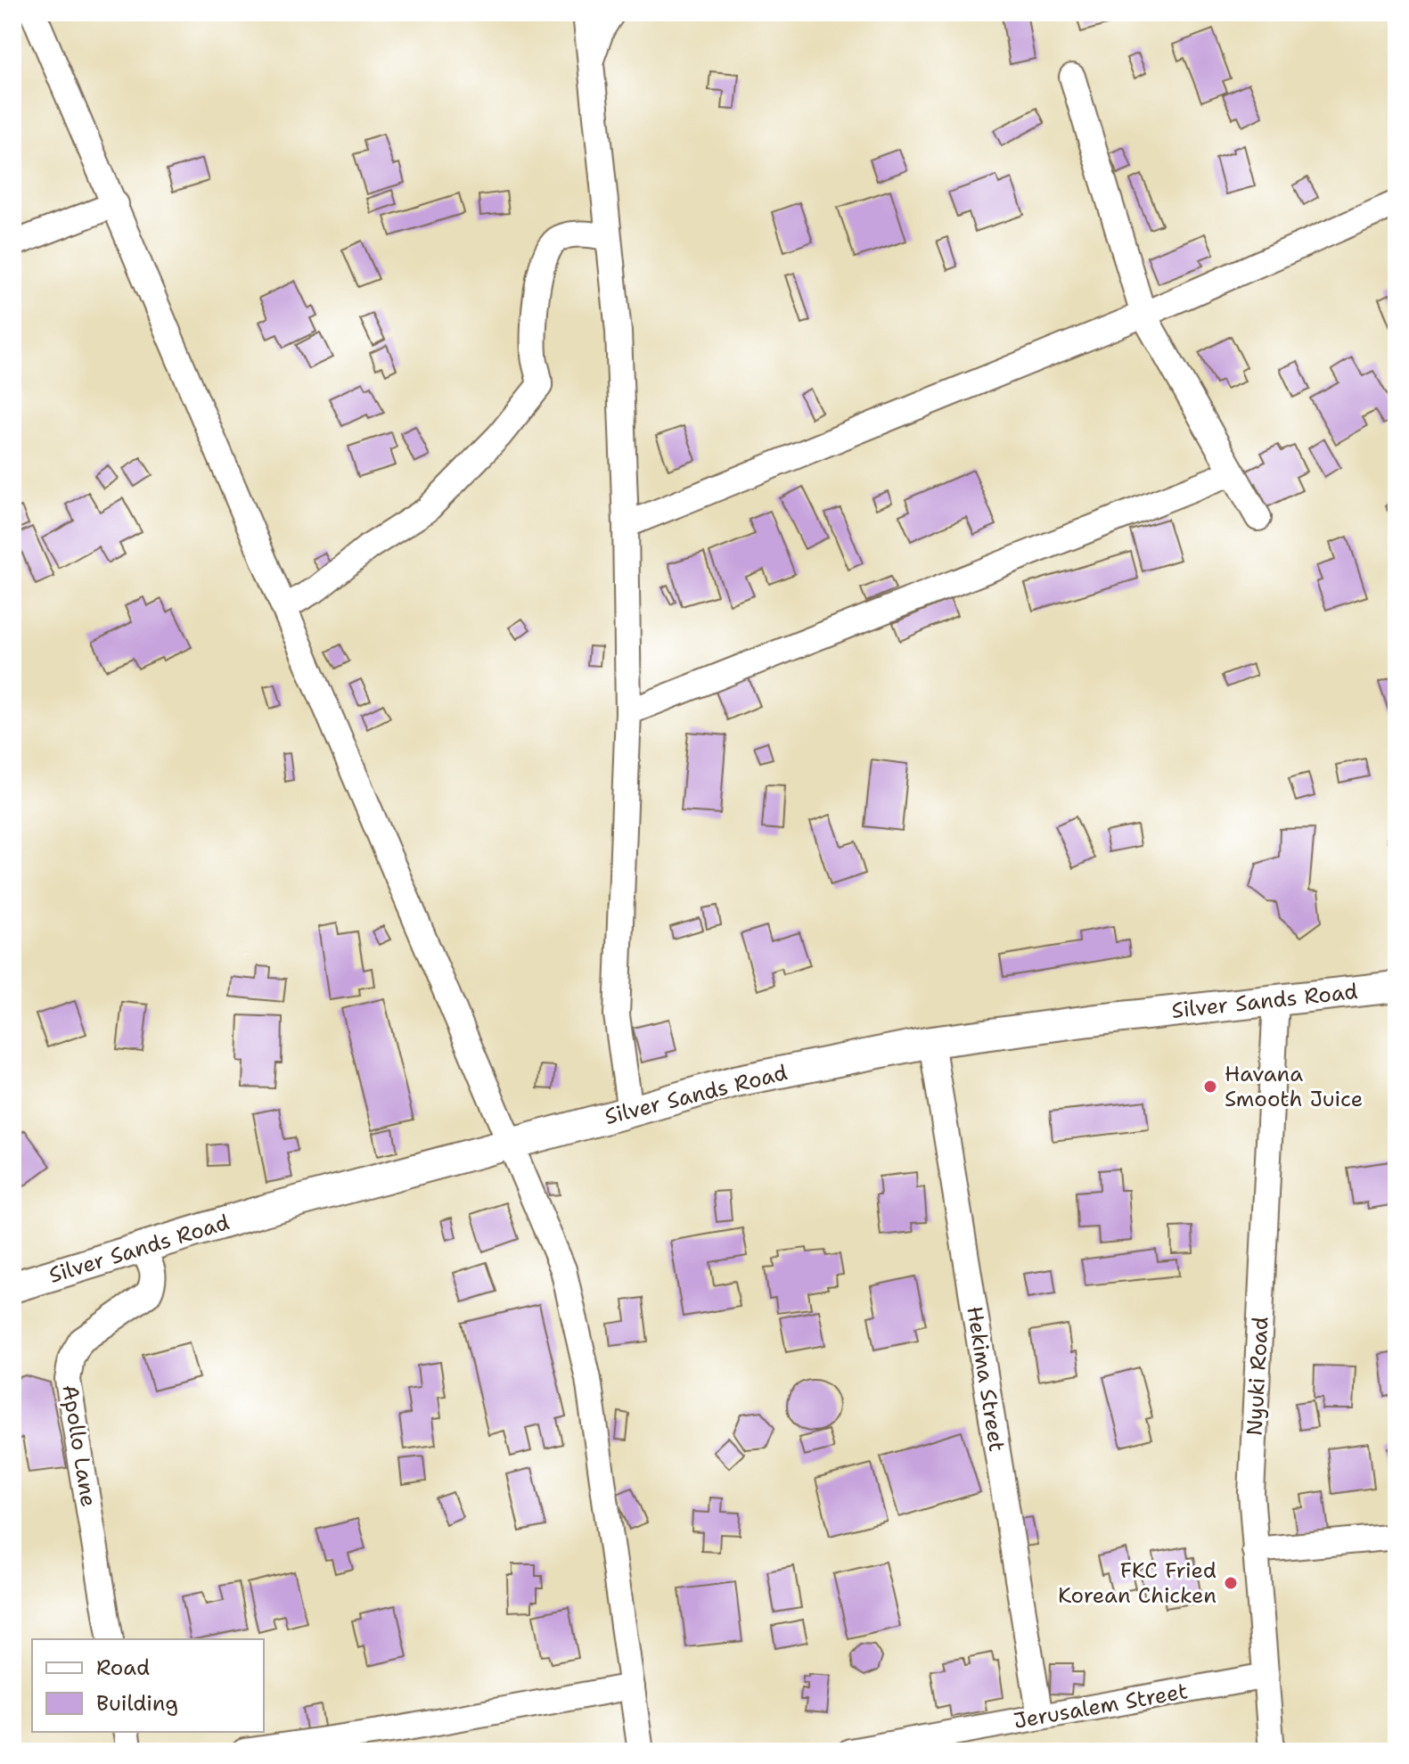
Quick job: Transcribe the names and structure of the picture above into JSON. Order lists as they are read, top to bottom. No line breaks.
{"streets":{"street":["Silver Sands Road","Nyuki Road","Hekima Street","Apollo Lane","Jerusalem Street"]},"crossings":[["Silver Sands Road","Nyuki Road"],["Silver Sands Road","Hekima Street"],["Silver Sands Road","Apollo Lane"],["Nyuki Road","Jerusalem Street"],["Hekima Street","Jerusalem Street"]],"places":["Havana Smooth Juice","FKC Fried Korean Chicken"],"legend":["Road","Building"]}
